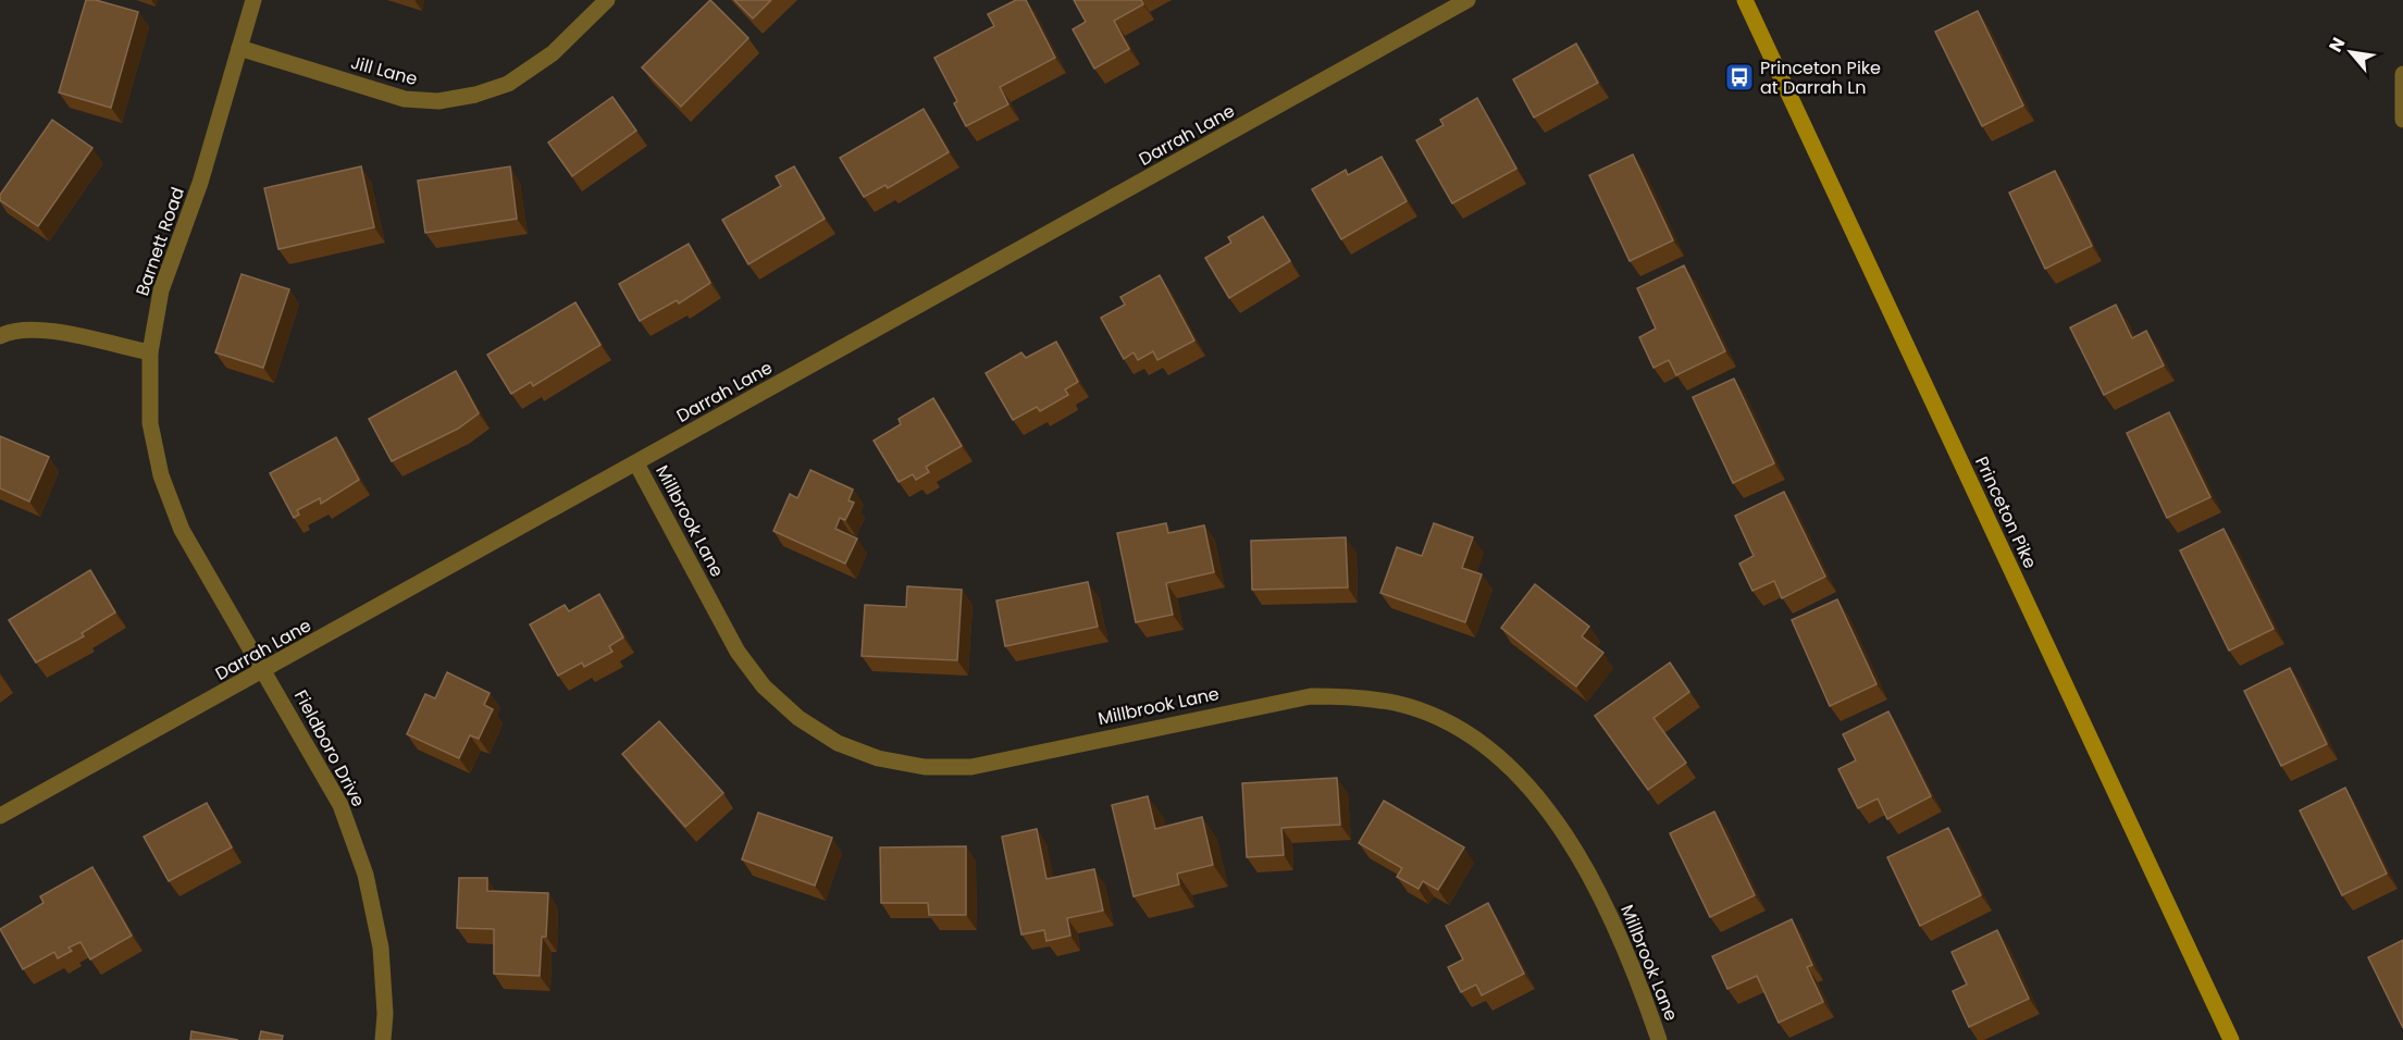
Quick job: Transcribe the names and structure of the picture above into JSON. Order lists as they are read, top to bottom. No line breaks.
{"streets":{"main road":["Princeton Pike"],"street":["Jill Lane","Darrah Lane","Barnett Road","Millbrook Lane","Fieldboro Drive"]},"crossings":[["Jill Lane","Barnett Road"],["Darrah Lane","Barnett Road"],["Darrah Lane","Millbrook Lane"],["Darrah Lane","Fieldboro Drive"],["Barnett Road","Fieldboro Drive"]],"places":{"bus stop":["Princeton Pike at Darrah Ln"]},"north":"top left"}
